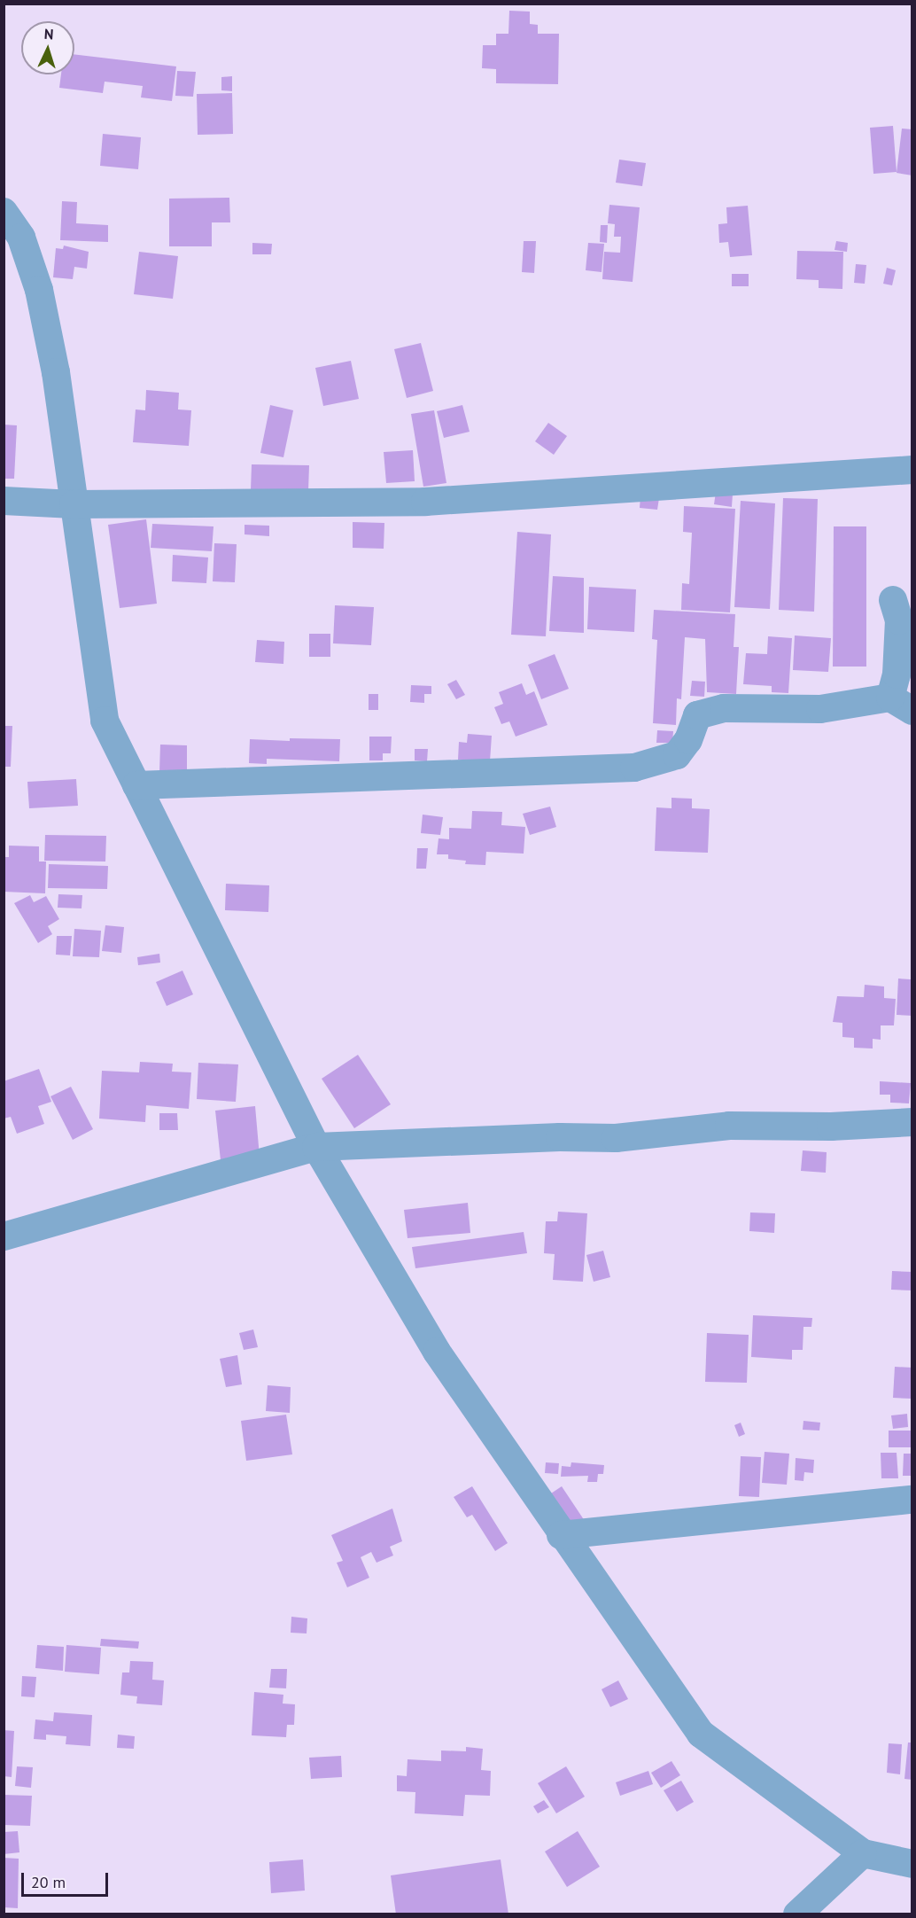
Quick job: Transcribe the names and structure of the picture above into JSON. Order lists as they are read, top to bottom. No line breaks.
{"scale_bar":"20 m","north":"top"}
